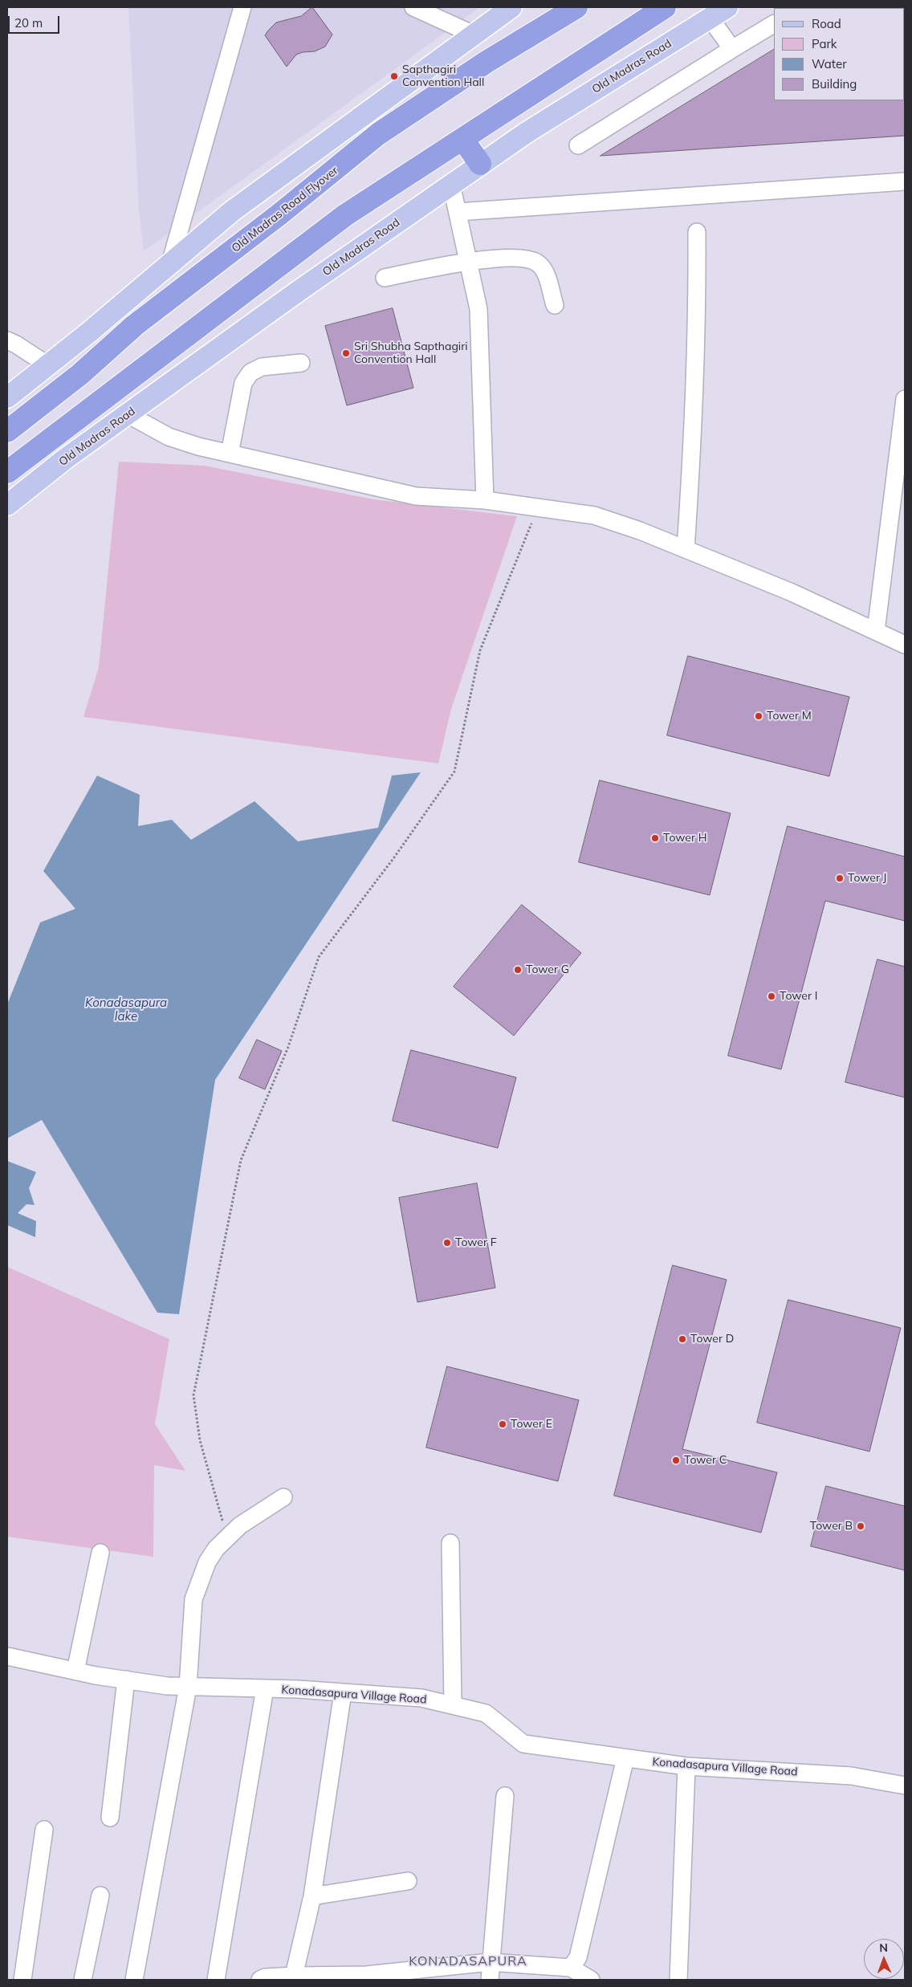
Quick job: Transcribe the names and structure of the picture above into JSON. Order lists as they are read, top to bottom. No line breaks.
{"streets":{"highway":["Old Madras Road Flyover"],"main road":["Old Madras Road"],"street":["Konadasapura Village Road"]},"districts":["KONADASAPURA"],"water":["Konadasapura lake"],"places":["Sapthagiri Convention Hall","Sri Shubha Sapthagiri Convention Hall","Tower M","Tower H","Tower J","Tower G","Tower I","Tower F","Tower D","Tower E","Tower C","Tower B"],"legend":["Road","Park","Water","Building"],"scale_bar":"20 m","north":"top"}
